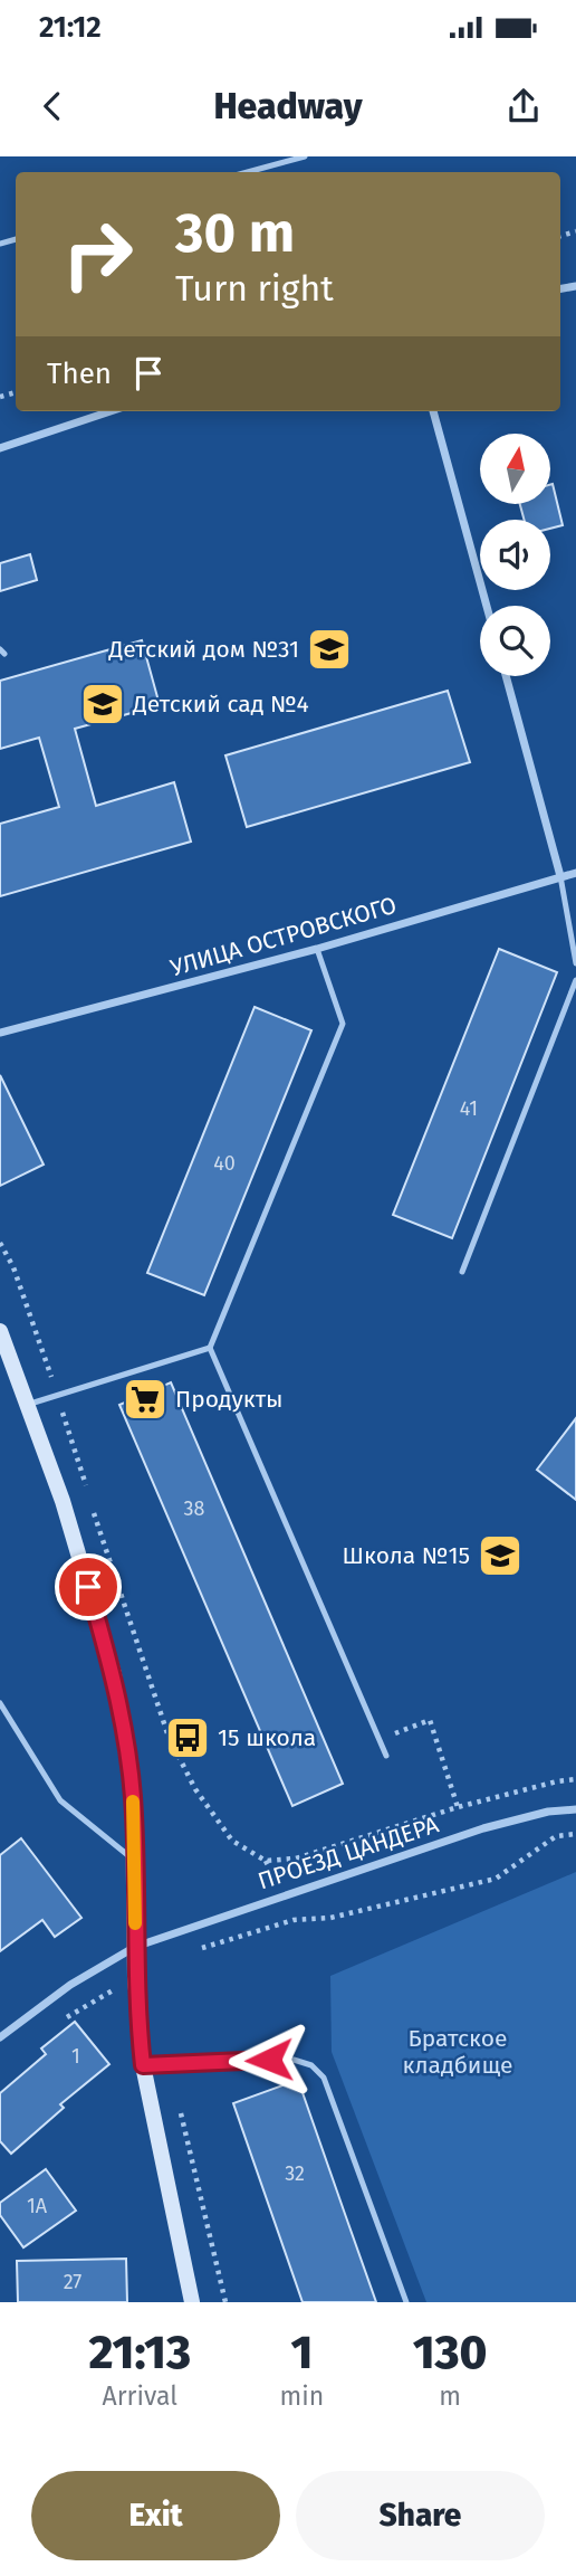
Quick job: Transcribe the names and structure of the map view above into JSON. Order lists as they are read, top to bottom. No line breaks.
{"streets":{"street":["УЛИЦА ОСТРОВСКОГО","ПРОЕЗД ЦАНДЕРА"]},"parks":["Братское кладбище"],"places":{"school or university":["Детский дом №31","Детский сад №4","Школа №15"],"supermarket":["Продукты"],"bus stop":["15 школа"]},"house_numbers":["41","40","38","1","32","1А","27"],"north":"top","page":{"status":"21:12","header":"Headway","turn":["30 m","Turn right"],"then":"Then","eta":["21:13","Arrival","1","min","130","m"],"buttons":["Exit","Share"]}}
